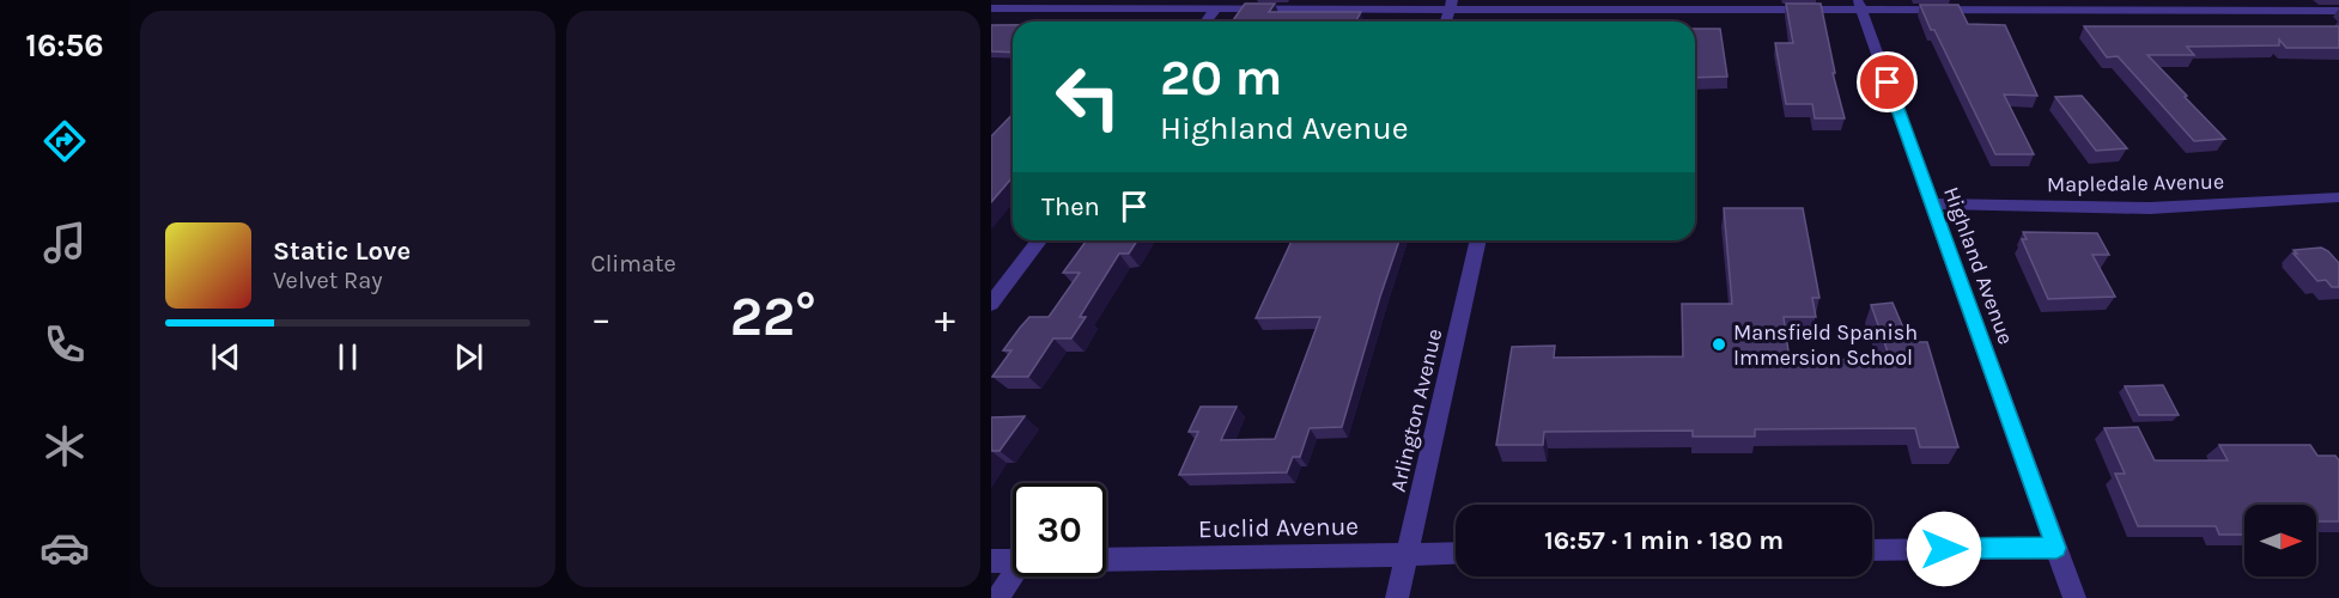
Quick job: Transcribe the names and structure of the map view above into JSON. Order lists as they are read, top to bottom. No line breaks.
{"streets":{"street":["Mapledale Avenue","Highland Avenue","Arlington Avenue","Euclid Avenue"]},"crossings":[["Mapledale Avenue","Highland Avenue"],["Arlington Avenue","Euclid Avenue"]],"places":["Mansfield Spanish Immersion School"],"north":"right","page":{"tabs":"16:56","tile":"Climate","turn":["20 m","Highland Avenue"],"then":"Then","song":["Static Love","Velvet Ray"],"heat":["−","22°","+"],"limit":"30","trip":"16:57 · 1 min · 180 m"}}
